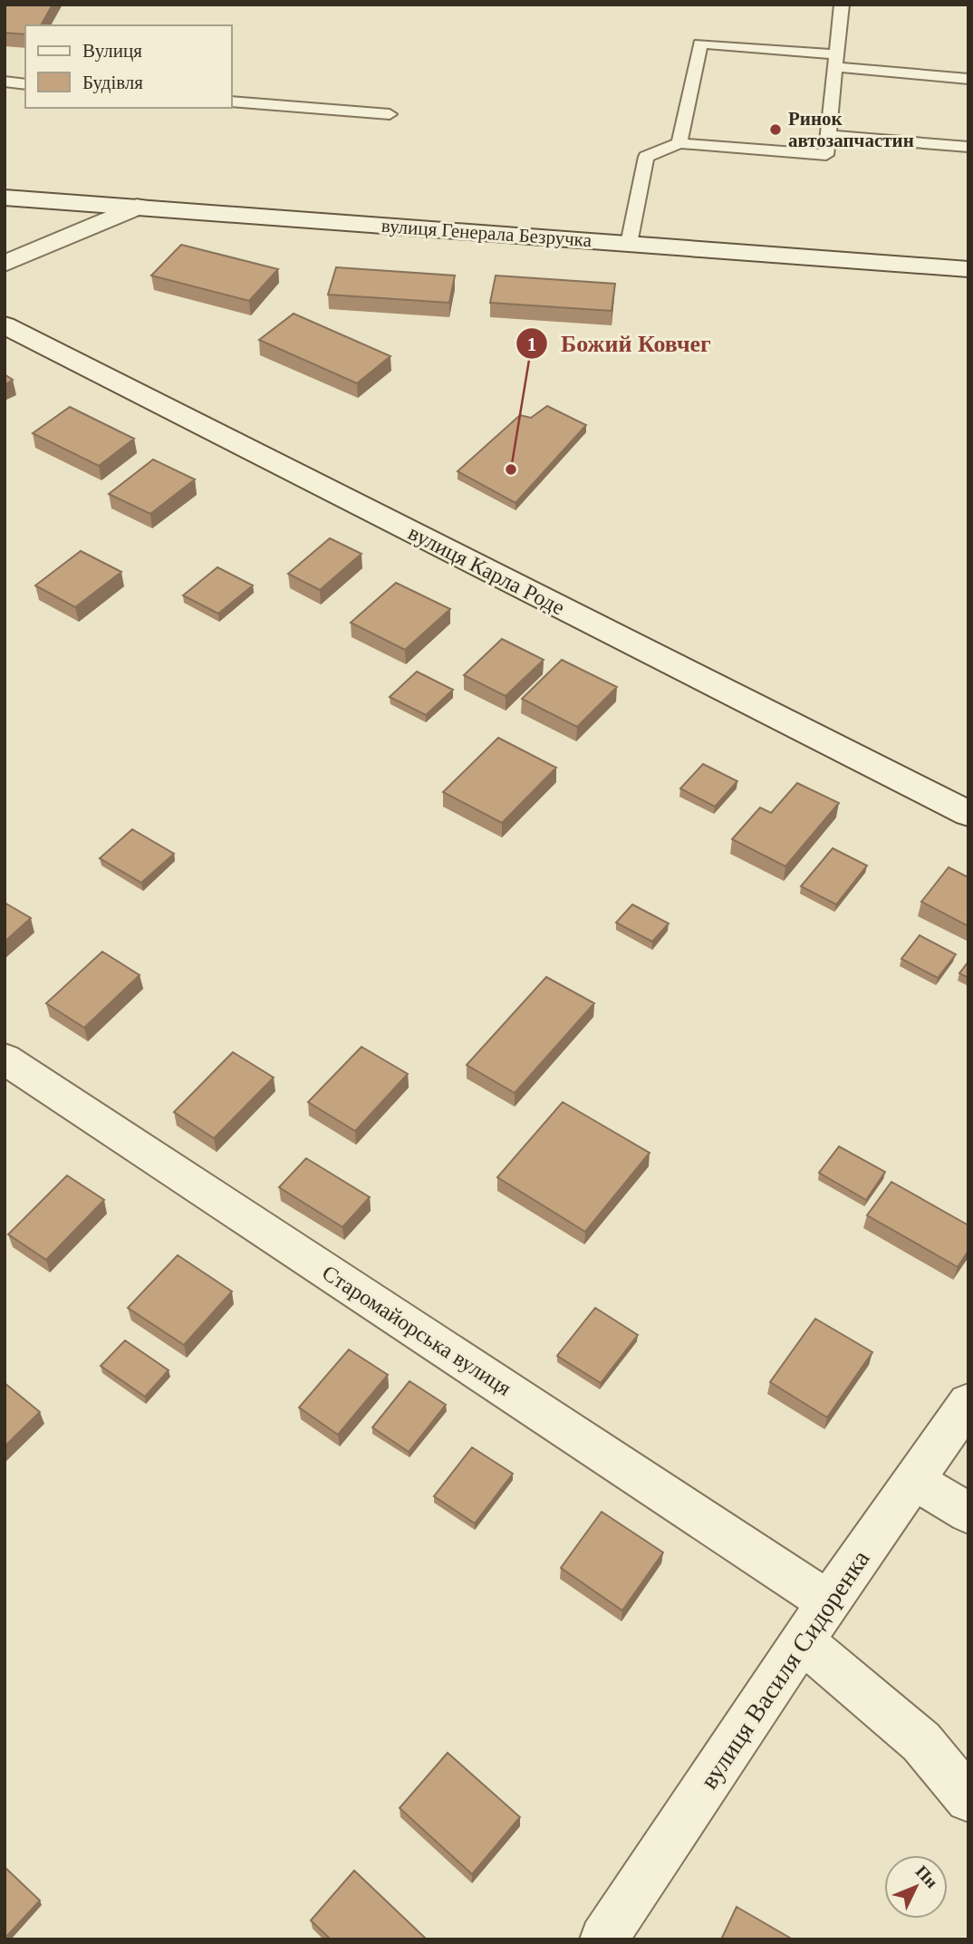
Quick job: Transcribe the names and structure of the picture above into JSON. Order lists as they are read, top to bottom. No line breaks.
{"streets":{"street":["вулиця Генерала Безручка","вулиця Карла Роде","Старомайорська вулиця","вулиця Василя Сидоренка"]},"crossings":[["Старомайорська вулиця","вулиця Василя Сидоренка"]],"places":["Ринок автозапчастин","Божий Ковчег"],"legend":["Вулиця","Будівля"],"north":"top right"}
